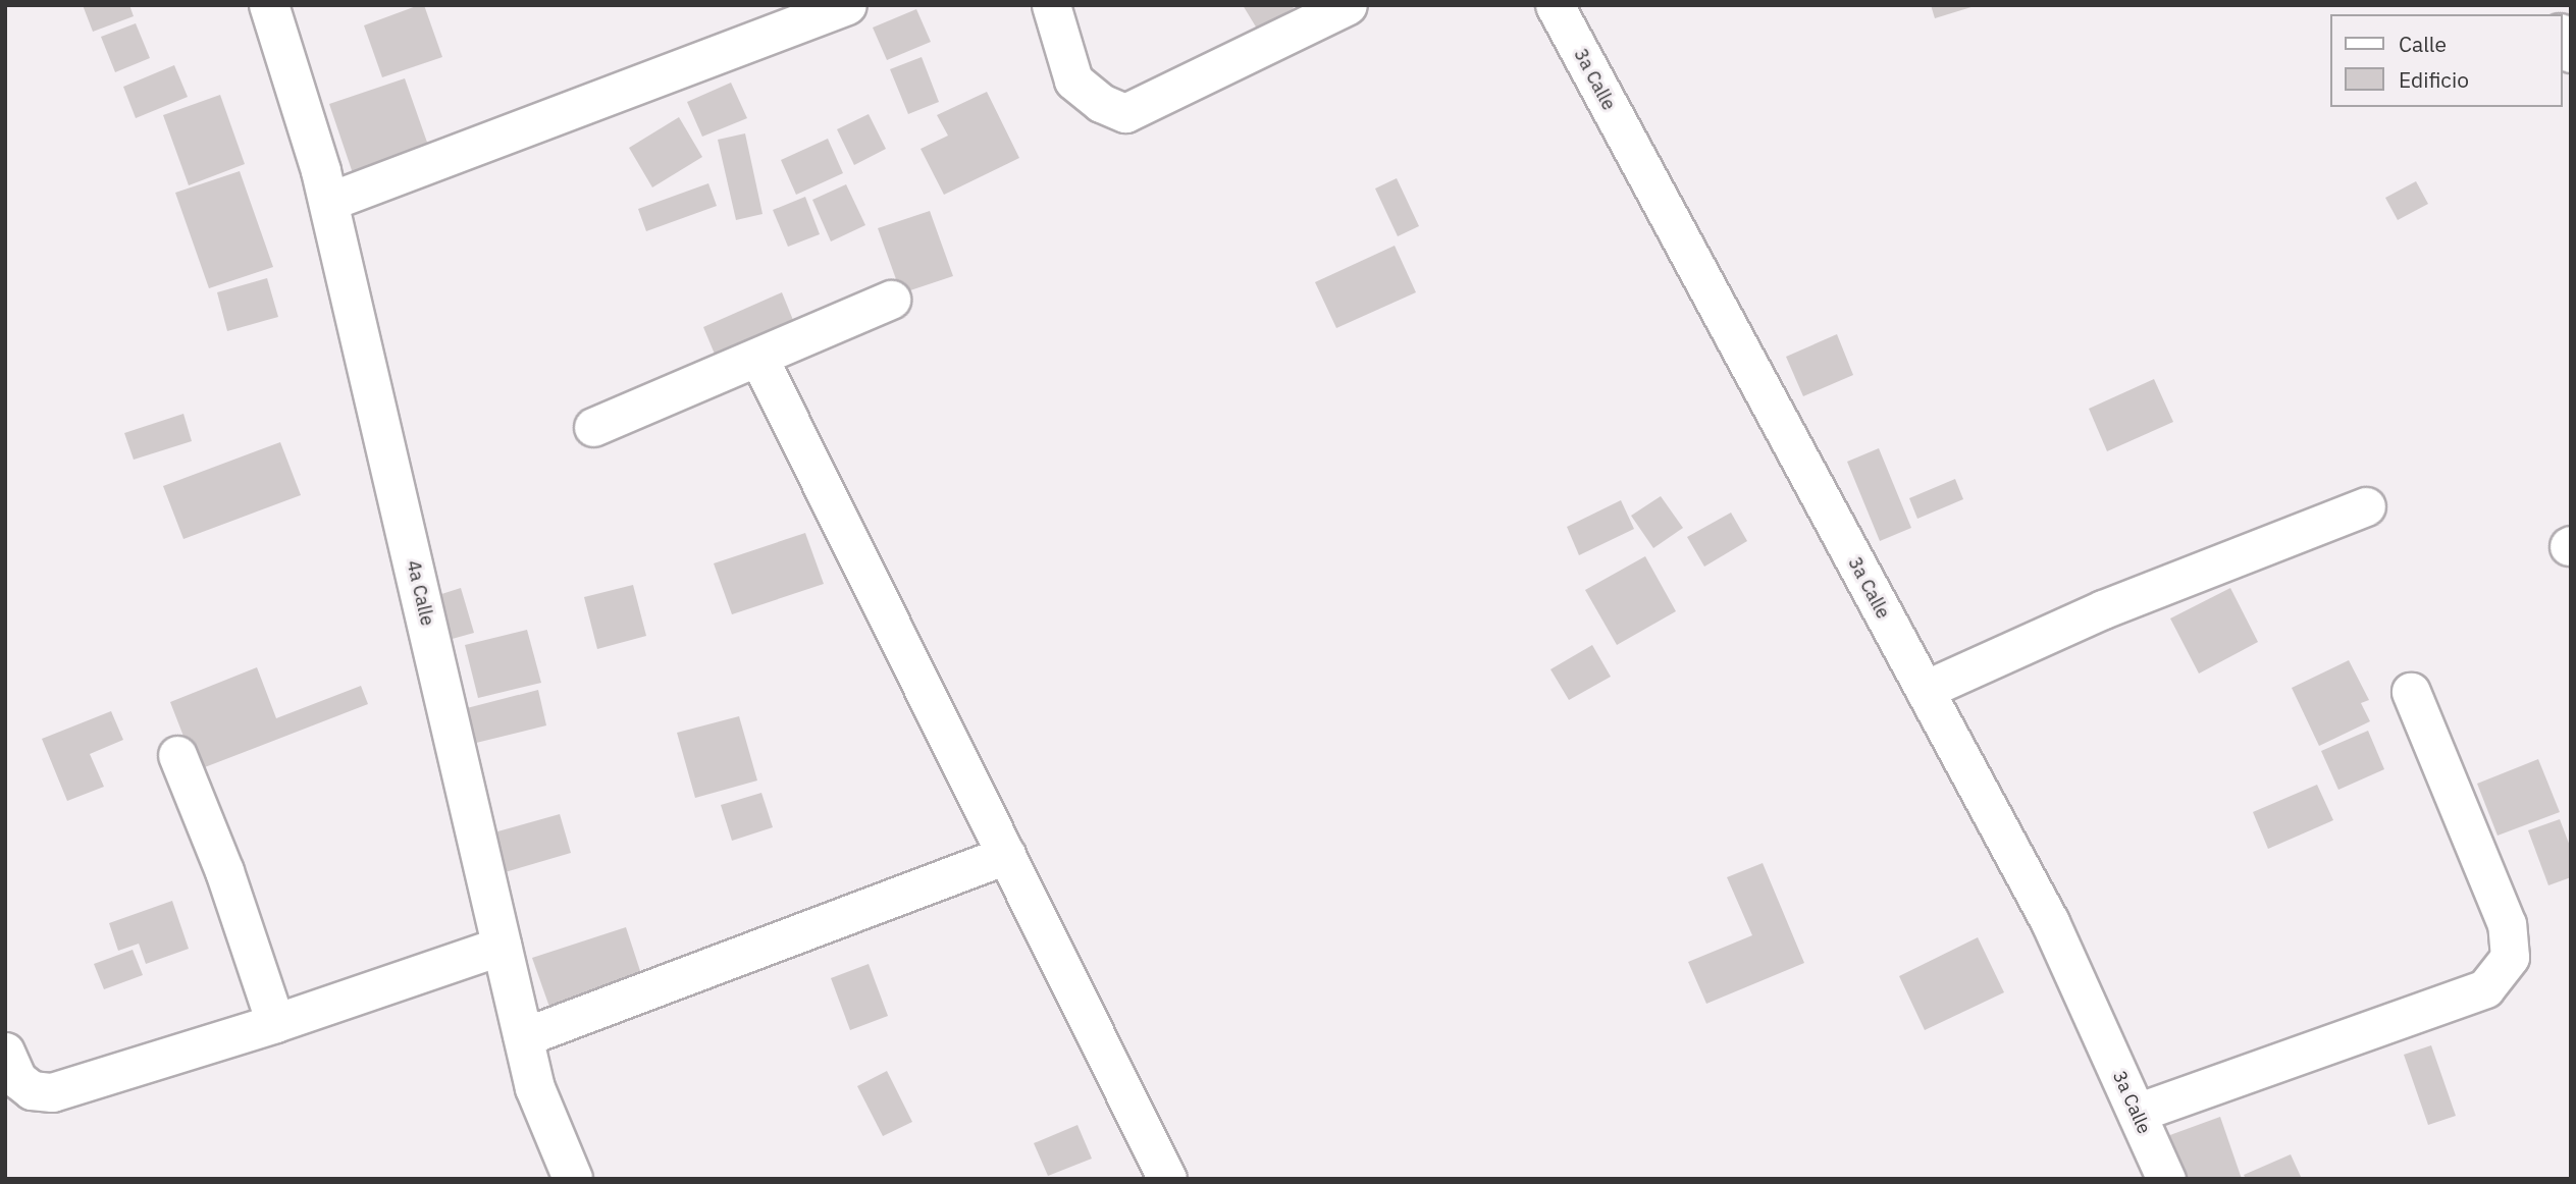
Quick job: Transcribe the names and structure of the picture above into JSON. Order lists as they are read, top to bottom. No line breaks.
{"streets":{"street":["3a Calle","4a Calle"]},"legend":["Calle","Edificio"]}
